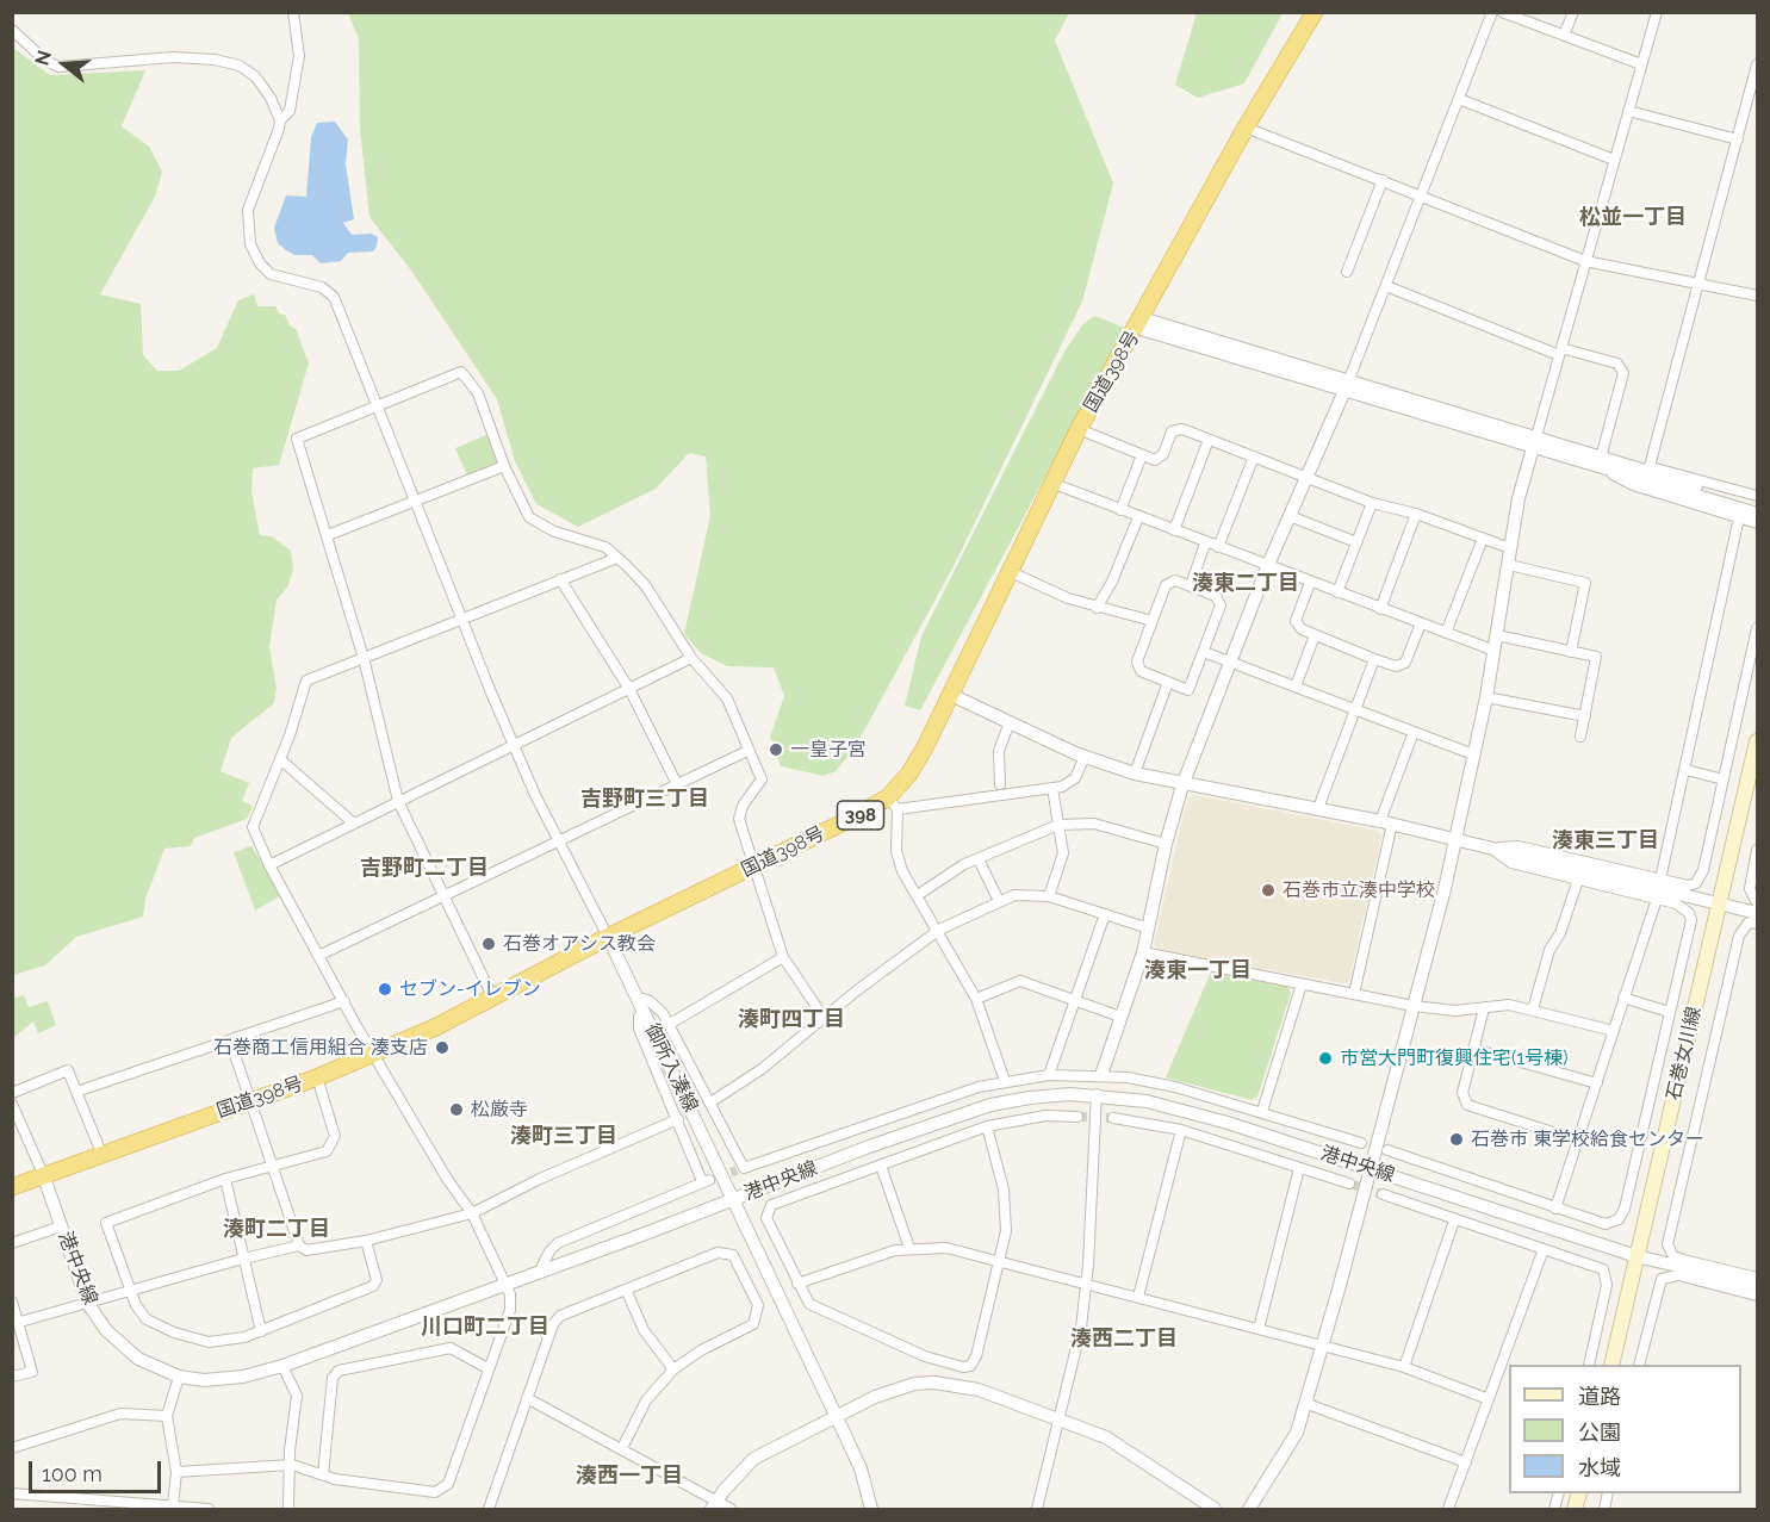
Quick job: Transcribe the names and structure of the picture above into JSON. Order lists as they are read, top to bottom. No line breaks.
{"streets":{"highway":["国道398号","398"],"main road":["石巻女川線"],"street":["御所入湊線","港中央線"]},"crossings":[["国道398号","御所入湊線"],["国道398号","港中央線"],["石巻女川線","港中央線"],["御所入湊線","港中央線"]],"districts":["松並一丁目","湊東二丁目","吉野町三丁目","湊東三丁目","吉野町二丁目","湊東一丁目","湊町四丁目","湊町三丁目","湊町二丁目","川口町二丁目","湊西二丁目","湊西一丁目"],"places":["一皇子宮","石巻市立湊中学校","石巻オアシス教会","セブン-イレブン","石巻商工信用組合 湊支店","市営大門町復興住宅(1号棟)","松厳寺","石巻市 東学校給食センター"],"legend":["道路","公園","水域"],"scale_bar":"100 m","north":"left"}
